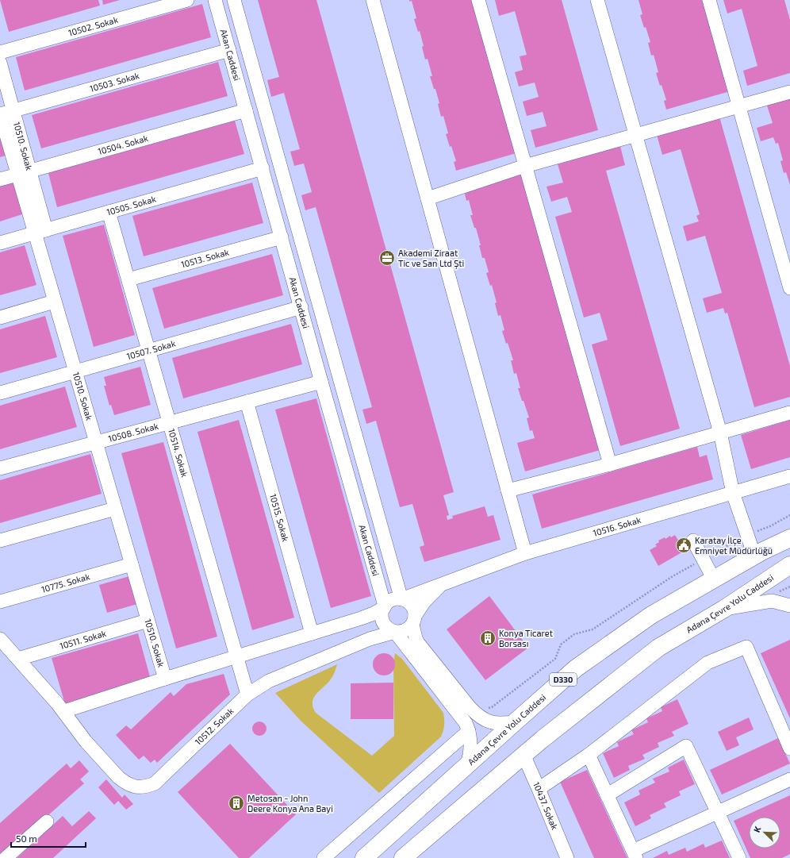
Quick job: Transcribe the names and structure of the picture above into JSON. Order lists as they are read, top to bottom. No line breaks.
{"streets":{"highway":["Adana Çevre Yolu Caddesi","D330"],"street":["10502. Sokak","Akan Caddesi","10503. Sokak","10504. Sokak","10510. Sokak","10505. Sokak","10513. Sokak","10507. Sokak","10508. Sokak","10514. Sokak","10515. Sokak","10516. Sokak","10775. Sokak","10511. Sokak","10512. Sokak","10437. Sokak"]},"crossings":[["Akan Caddesi","10503. Sokak"],["Akan Caddesi","10504. Sokak"],["Akan Caddesi","10505. Sokak"],["Akan Caddesi","10513. Sokak"],["Akan Caddesi","10507. Sokak"],["Akan Caddesi","10508. Sokak"],["Akan Caddesi","10516. Sokak"],["Akan Caddesi","10512. Sokak"],["10503. Sokak","10510. Sokak"],["10504. Sokak","10510. Sokak"],["10510. Sokak","10505. Sokak"],["10510. Sokak","10507. Sokak"],["10510. Sokak","10508. Sokak"],["10510. Sokak","10775. Sokak"],["10510. Sokak","10511. Sokak"],["10505. Sokak","10514. Sokak"],["10513. Sokak","10514. Sokak"],["10507. Sokak","10514. Sokak"],["10508. Sokak","10514. Sokak"],["10508. Sokak","10515. Sokak"],["10514. Sokak","10512. Sokak"],["10516. Sokak","10512. Sokak"],["Adana Çevre Yolu Caddesi","10437. Sokak"],["10511. Sokak","10512. Sokak"]],"places":{"office":["Akademi Ziraat Tic ve San Ltd Şti"],"public building":["Karatay İlçe Emniyet Müdürlüğü"],"building":["Konya Ticaret Borsası","Metosan - John Deere Konya Ana Bayi"]},"scale_bar":"50 m","north":"top left"}
